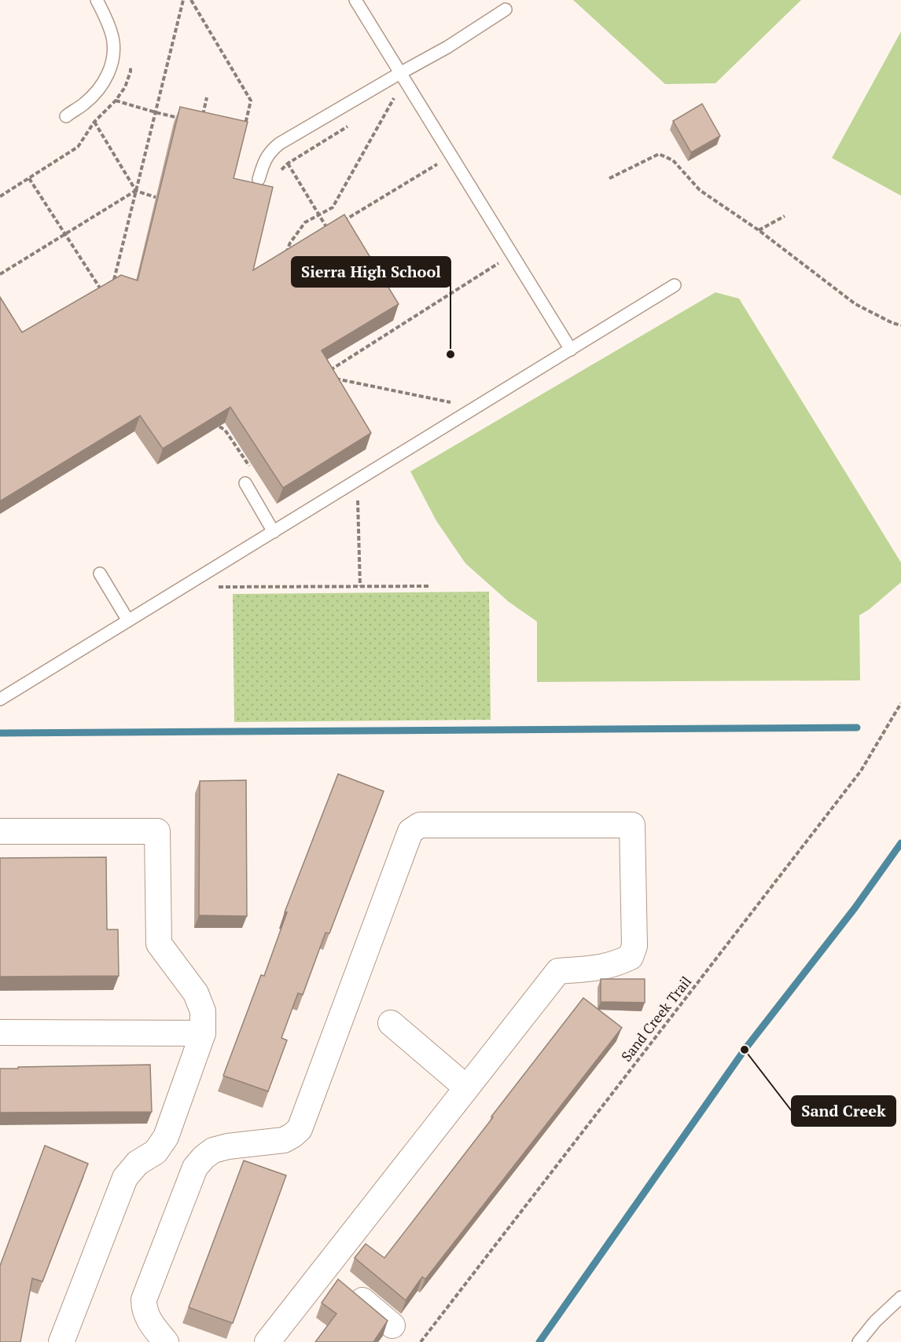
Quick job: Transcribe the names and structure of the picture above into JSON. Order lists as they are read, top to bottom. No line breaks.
{"streets":{"path":["Sand Creek Trail"]},"places":["Sierra High School","Sand Creek"]}
